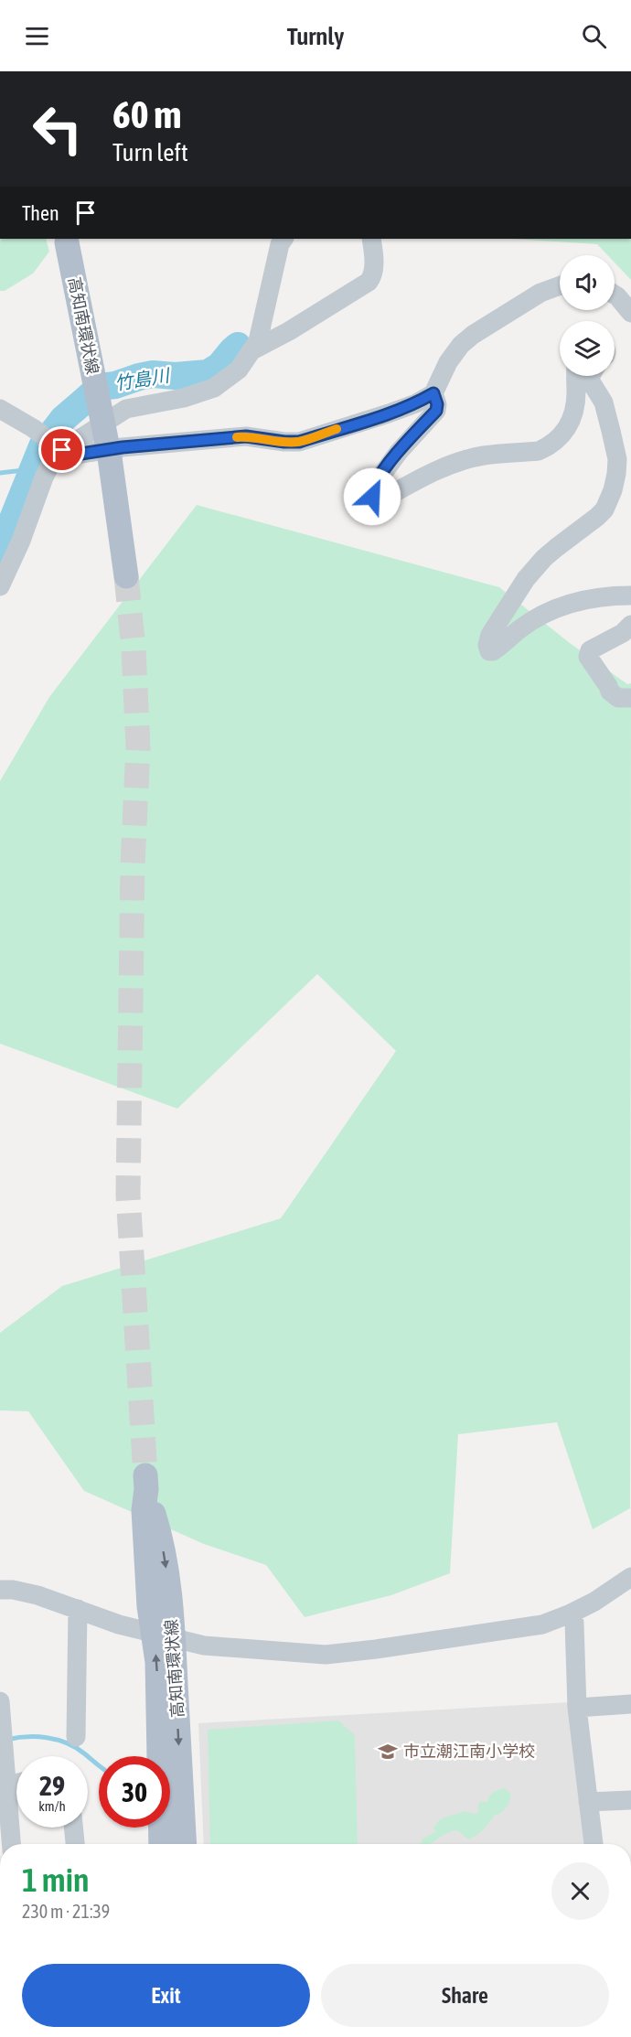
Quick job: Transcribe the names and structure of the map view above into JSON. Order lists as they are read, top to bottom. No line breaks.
{"streets":{"main road":["高知南環状線"]},"water":["竹島川"],"places":{"school or university":["市立潮江南小学校"]},"page":{"header":"Turnly","turn":["60 m","Turn left"],"then":"Then","speed":"29 km/h","limit":"30","heading":["1 min","230 m · 21:39"],"buttons":["Exit","Share"]}}
